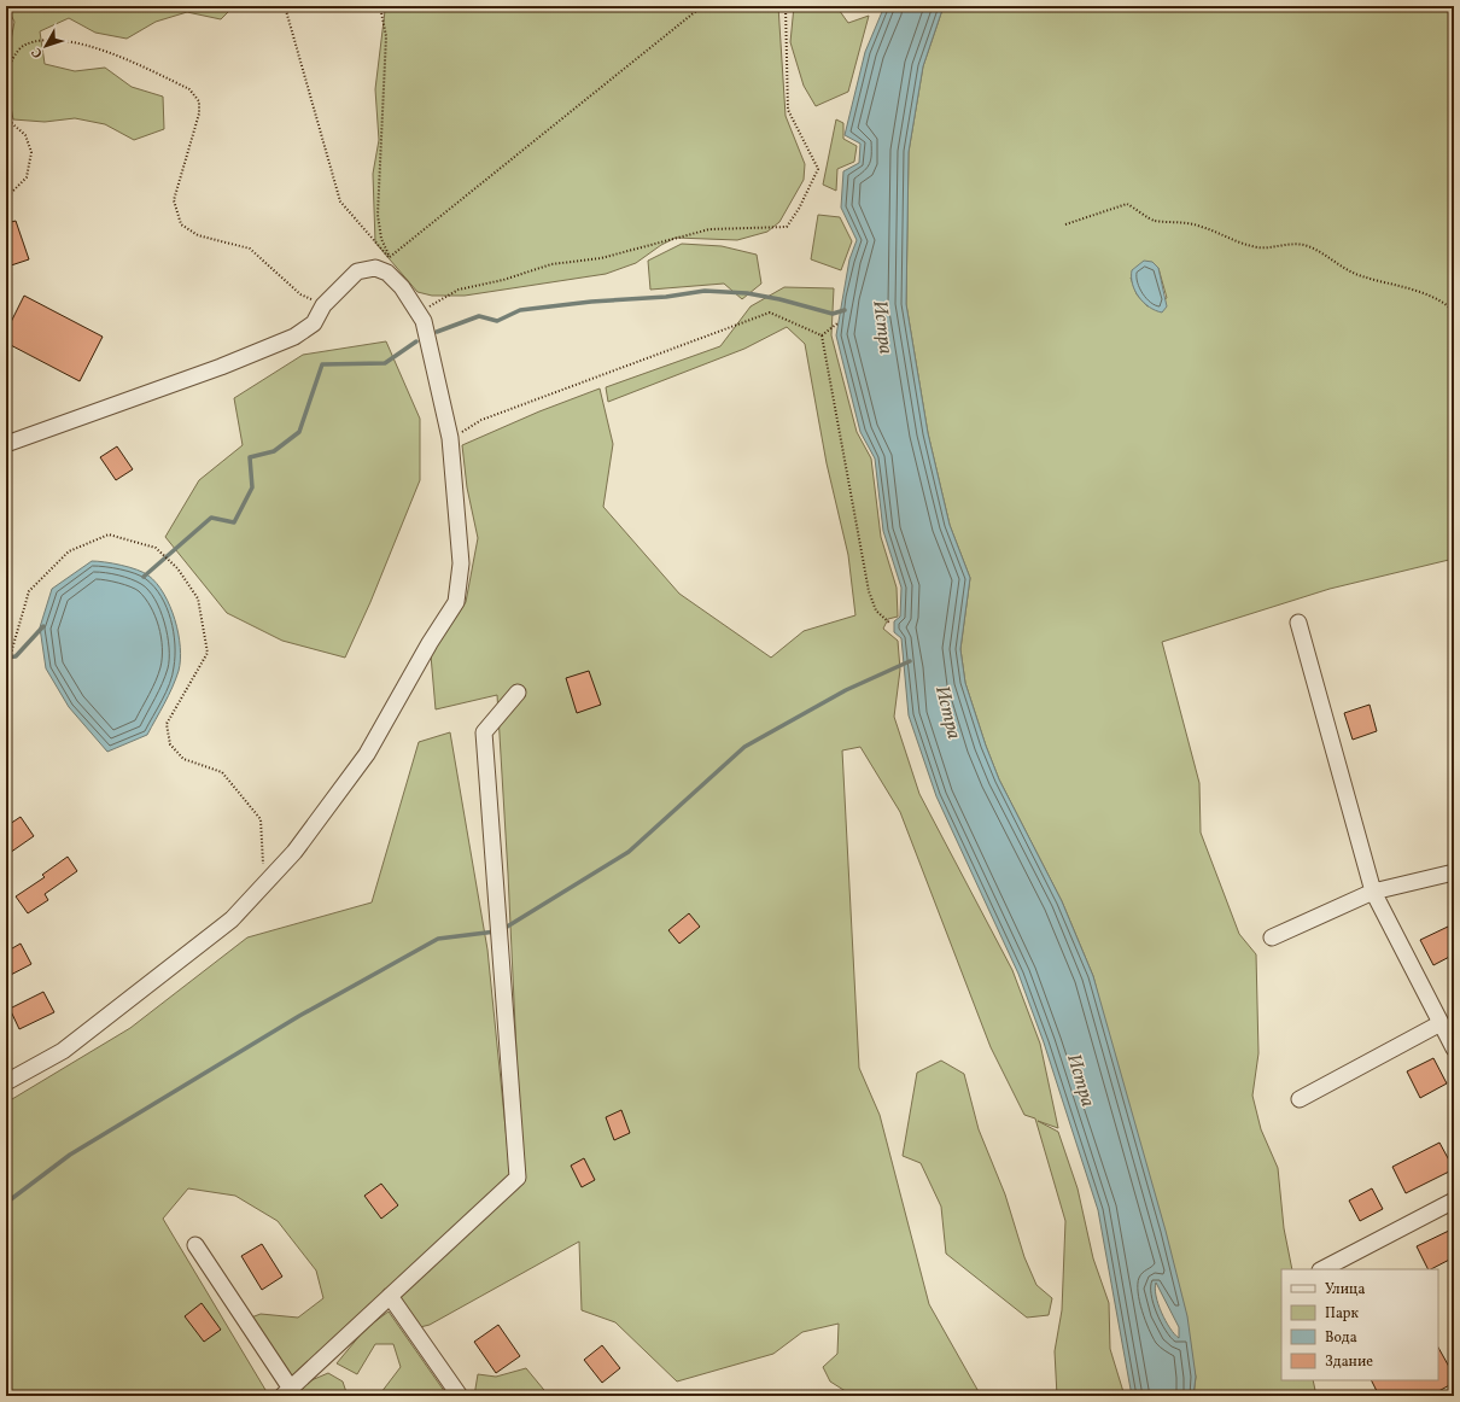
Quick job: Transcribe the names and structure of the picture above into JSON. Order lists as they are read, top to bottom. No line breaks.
{"water":["Истра"],"legend":["Улица","Парк","Вода","Здание"],"north":"bottom left"}
